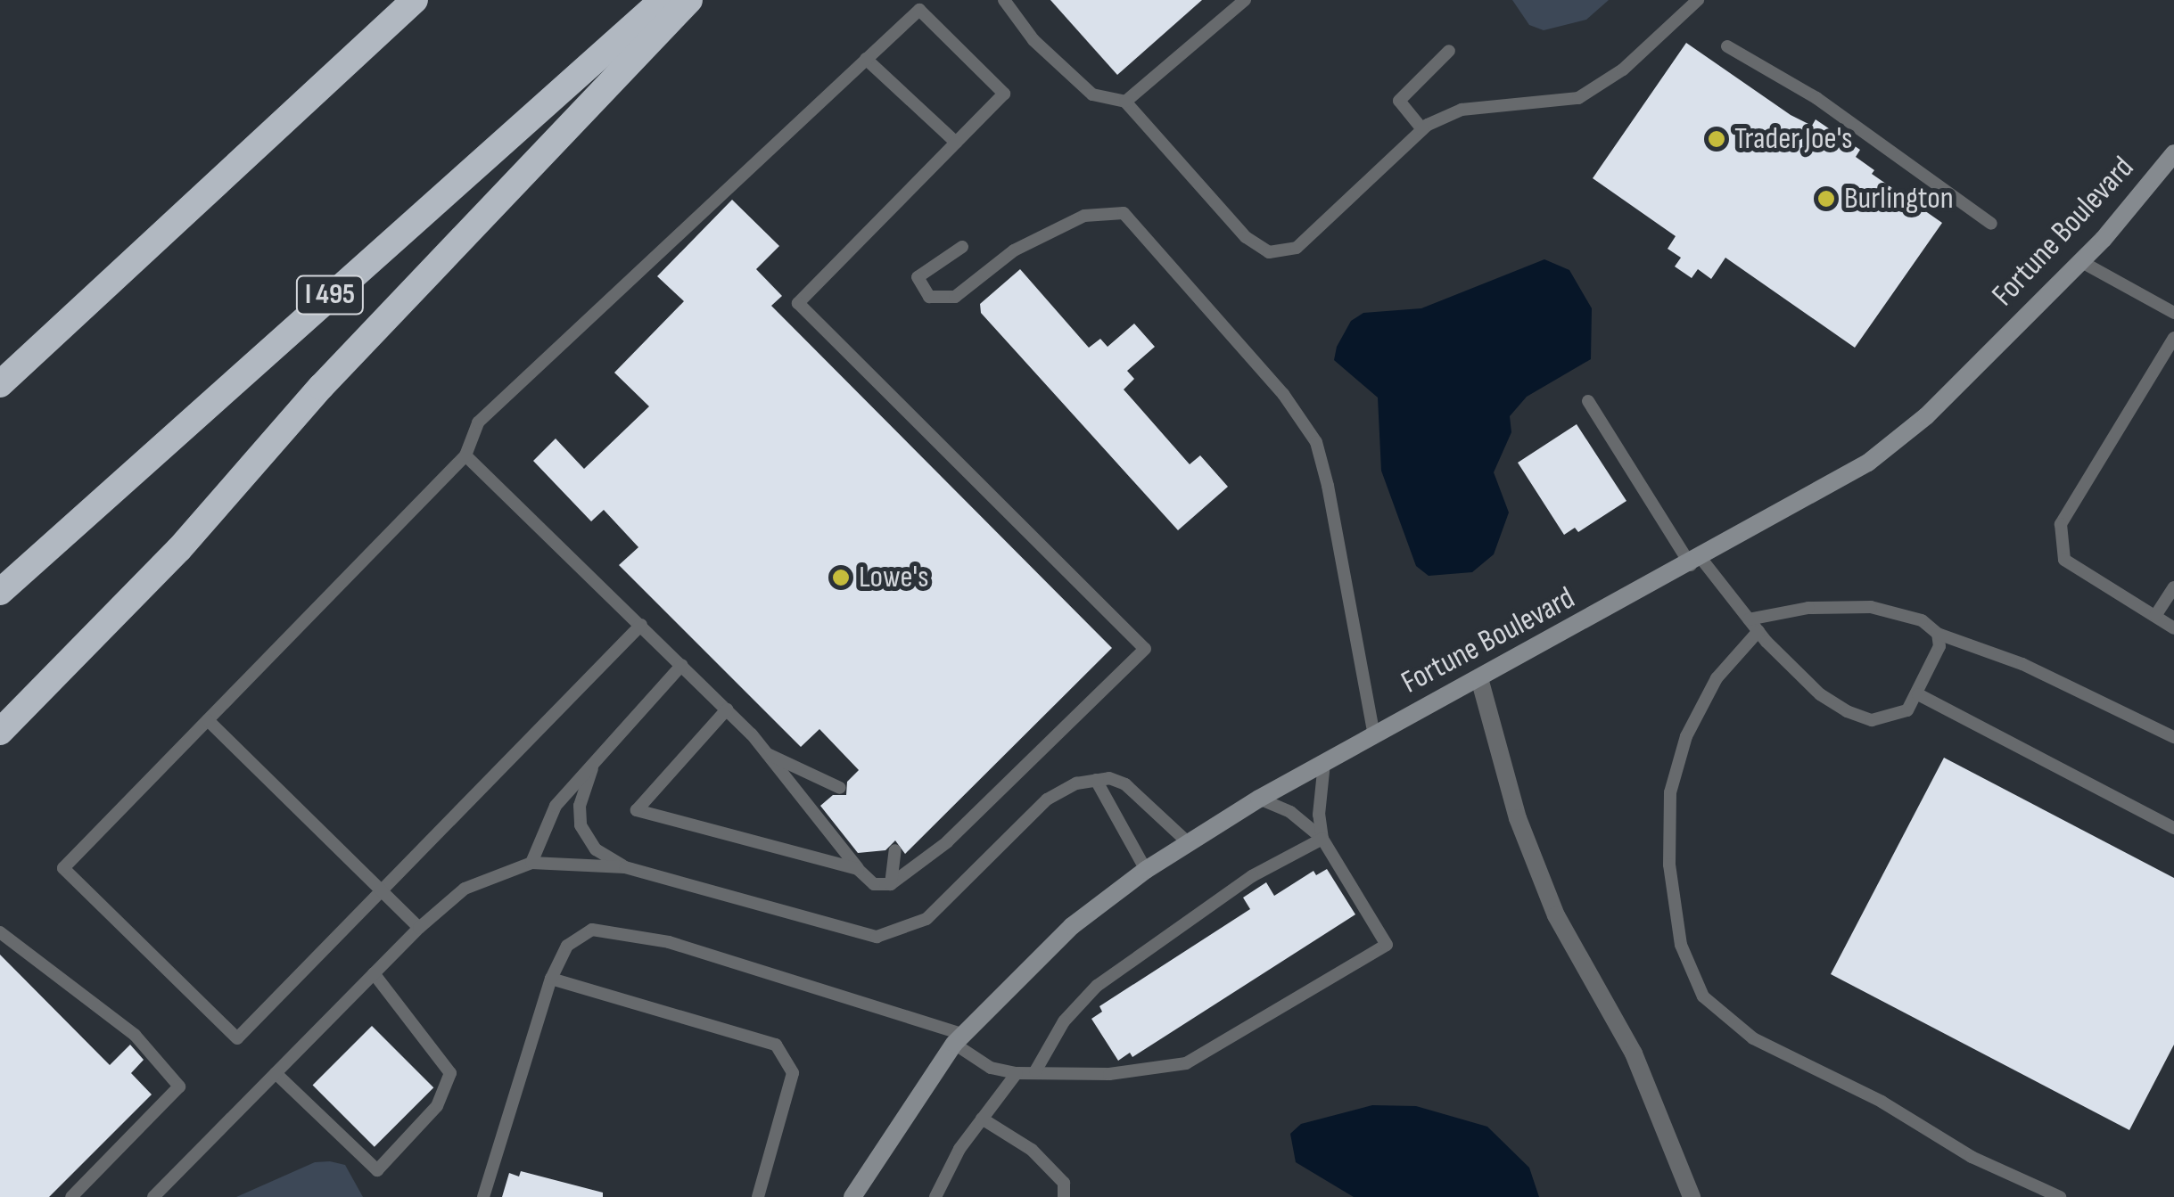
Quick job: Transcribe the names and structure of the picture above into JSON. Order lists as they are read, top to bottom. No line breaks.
{"streets":{"highway":["I 495"],"main road":["Fortune Boulevard"]},"places":["Trader Joe's","Burlington","Lowe's"]}
